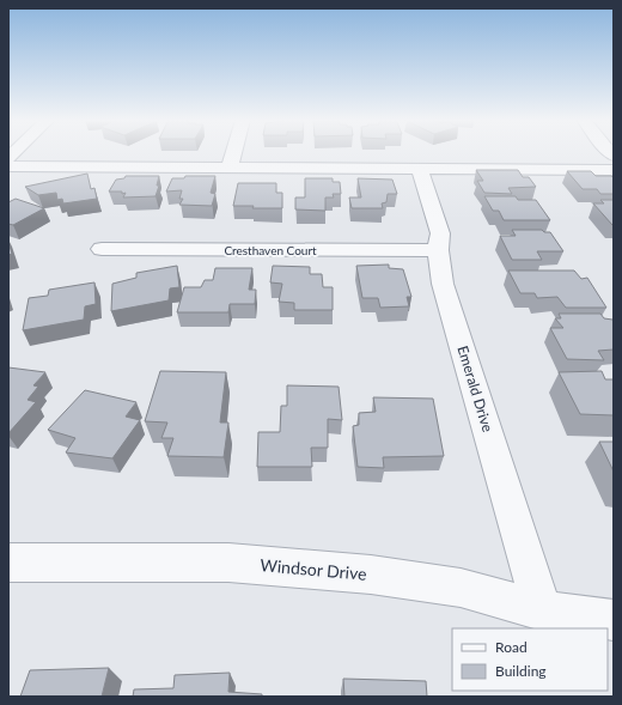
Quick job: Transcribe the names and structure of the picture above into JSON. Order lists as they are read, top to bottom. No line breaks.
{"streets":{"street":["Cresthaven Court","Emerald Drive","Windsor Drive"]},"crossings":[["Cresthaven Court","Emerald Drive"],["Emerald Drive","Windsor Drive"]],"legend":["Road","Building"]}
